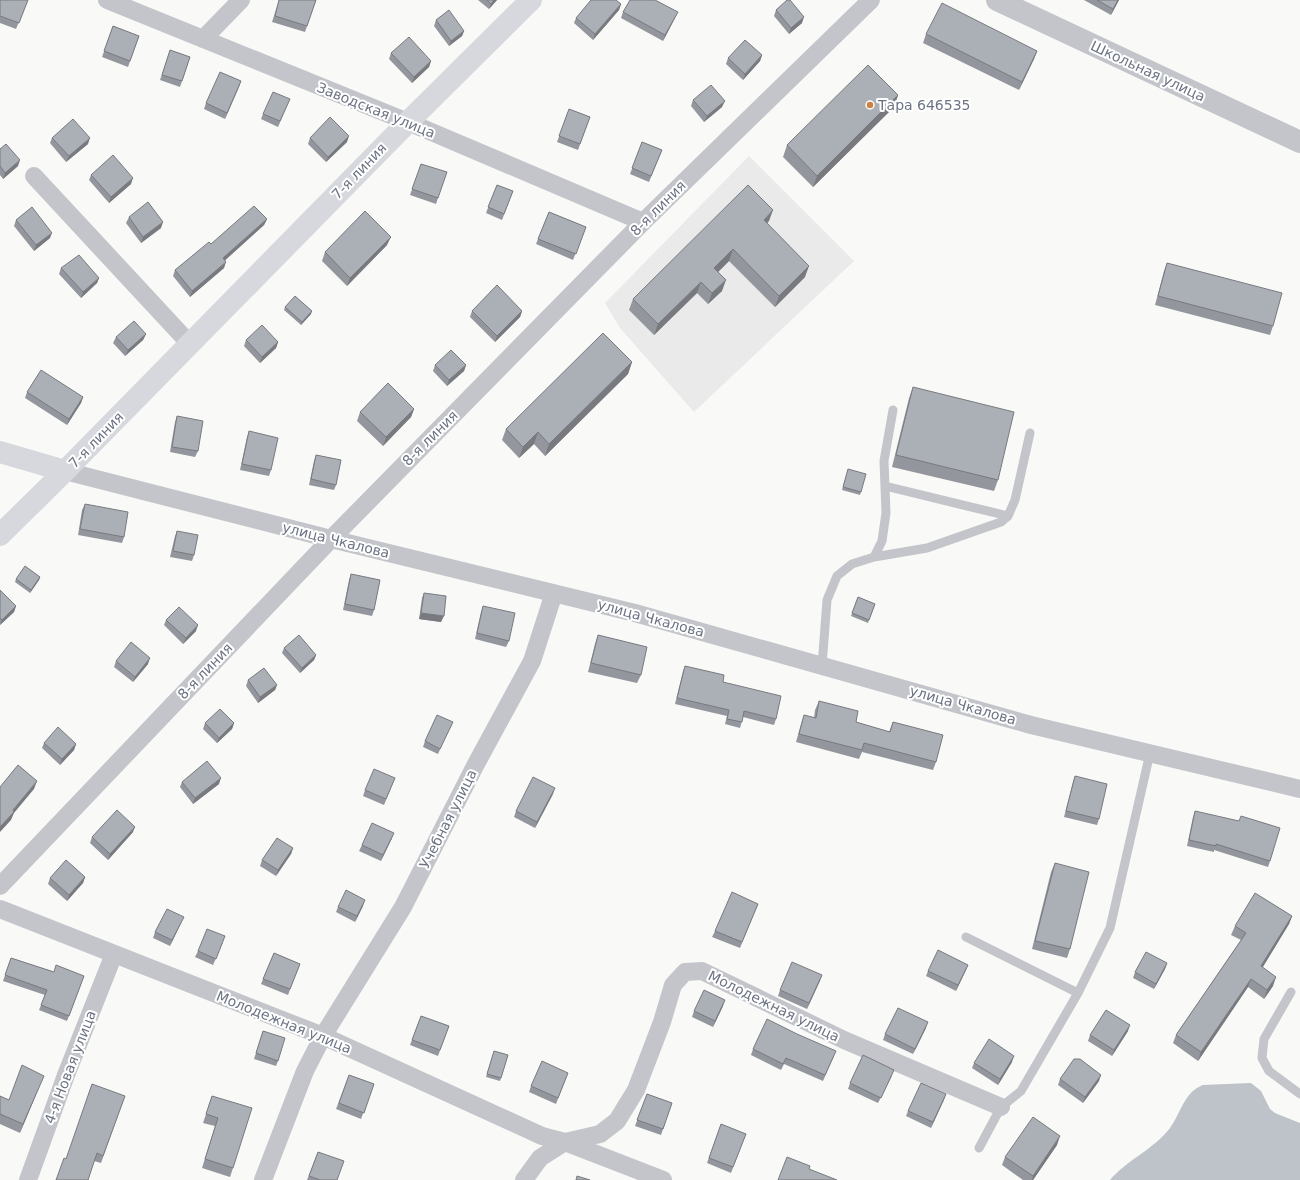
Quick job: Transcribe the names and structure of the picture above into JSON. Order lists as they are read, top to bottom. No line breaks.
{"streets":{"main road":["7-я линия","улица Чкалова"],"street":["Школьная улица","Заводская улица","8-я линия","Учебная улица","Молодежная улица","4-я Новая улица"]},"crossings":[["Заводская улица","7-я линия"],["Заводская улица","8-я линия"],["7-я линия","улица Чкалова"],["8-я линия","улица Чкалова"],["улица Чкалова","Учебная улица"],["Учебная улица","Молодежная улица"],["Молодежная улица","4-я Новая улица"]],"places":["Тара 646535"]}
